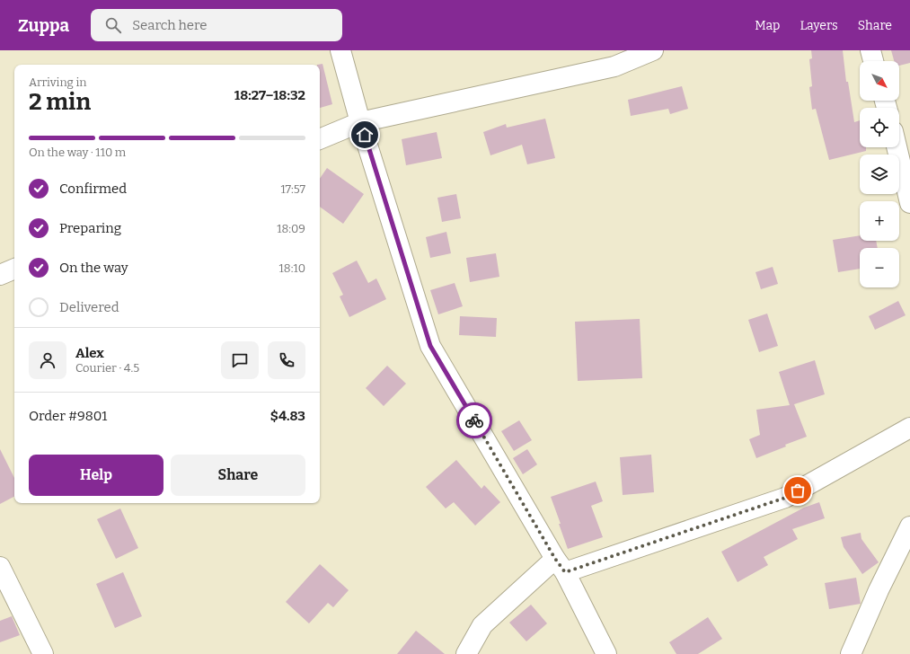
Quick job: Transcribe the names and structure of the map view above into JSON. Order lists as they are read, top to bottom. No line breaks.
{"north":"bottom right","page":{"header":"Zuppa","search":"Search here","nav":["Map","Layers","Share"],"map_buttons":["+","−"],"heading":["2 min","Arriving in","18:27–18:32"],"panel":["Alex","Courier · 4.5","Order #9801","$4.83"],"bar":"On the way · 110 m","list":[["Confirmed","17:57"],["Preparing","18:09"],["On the way","18:10"],"Delivered"],"buttons":["Help","Share"]}}
